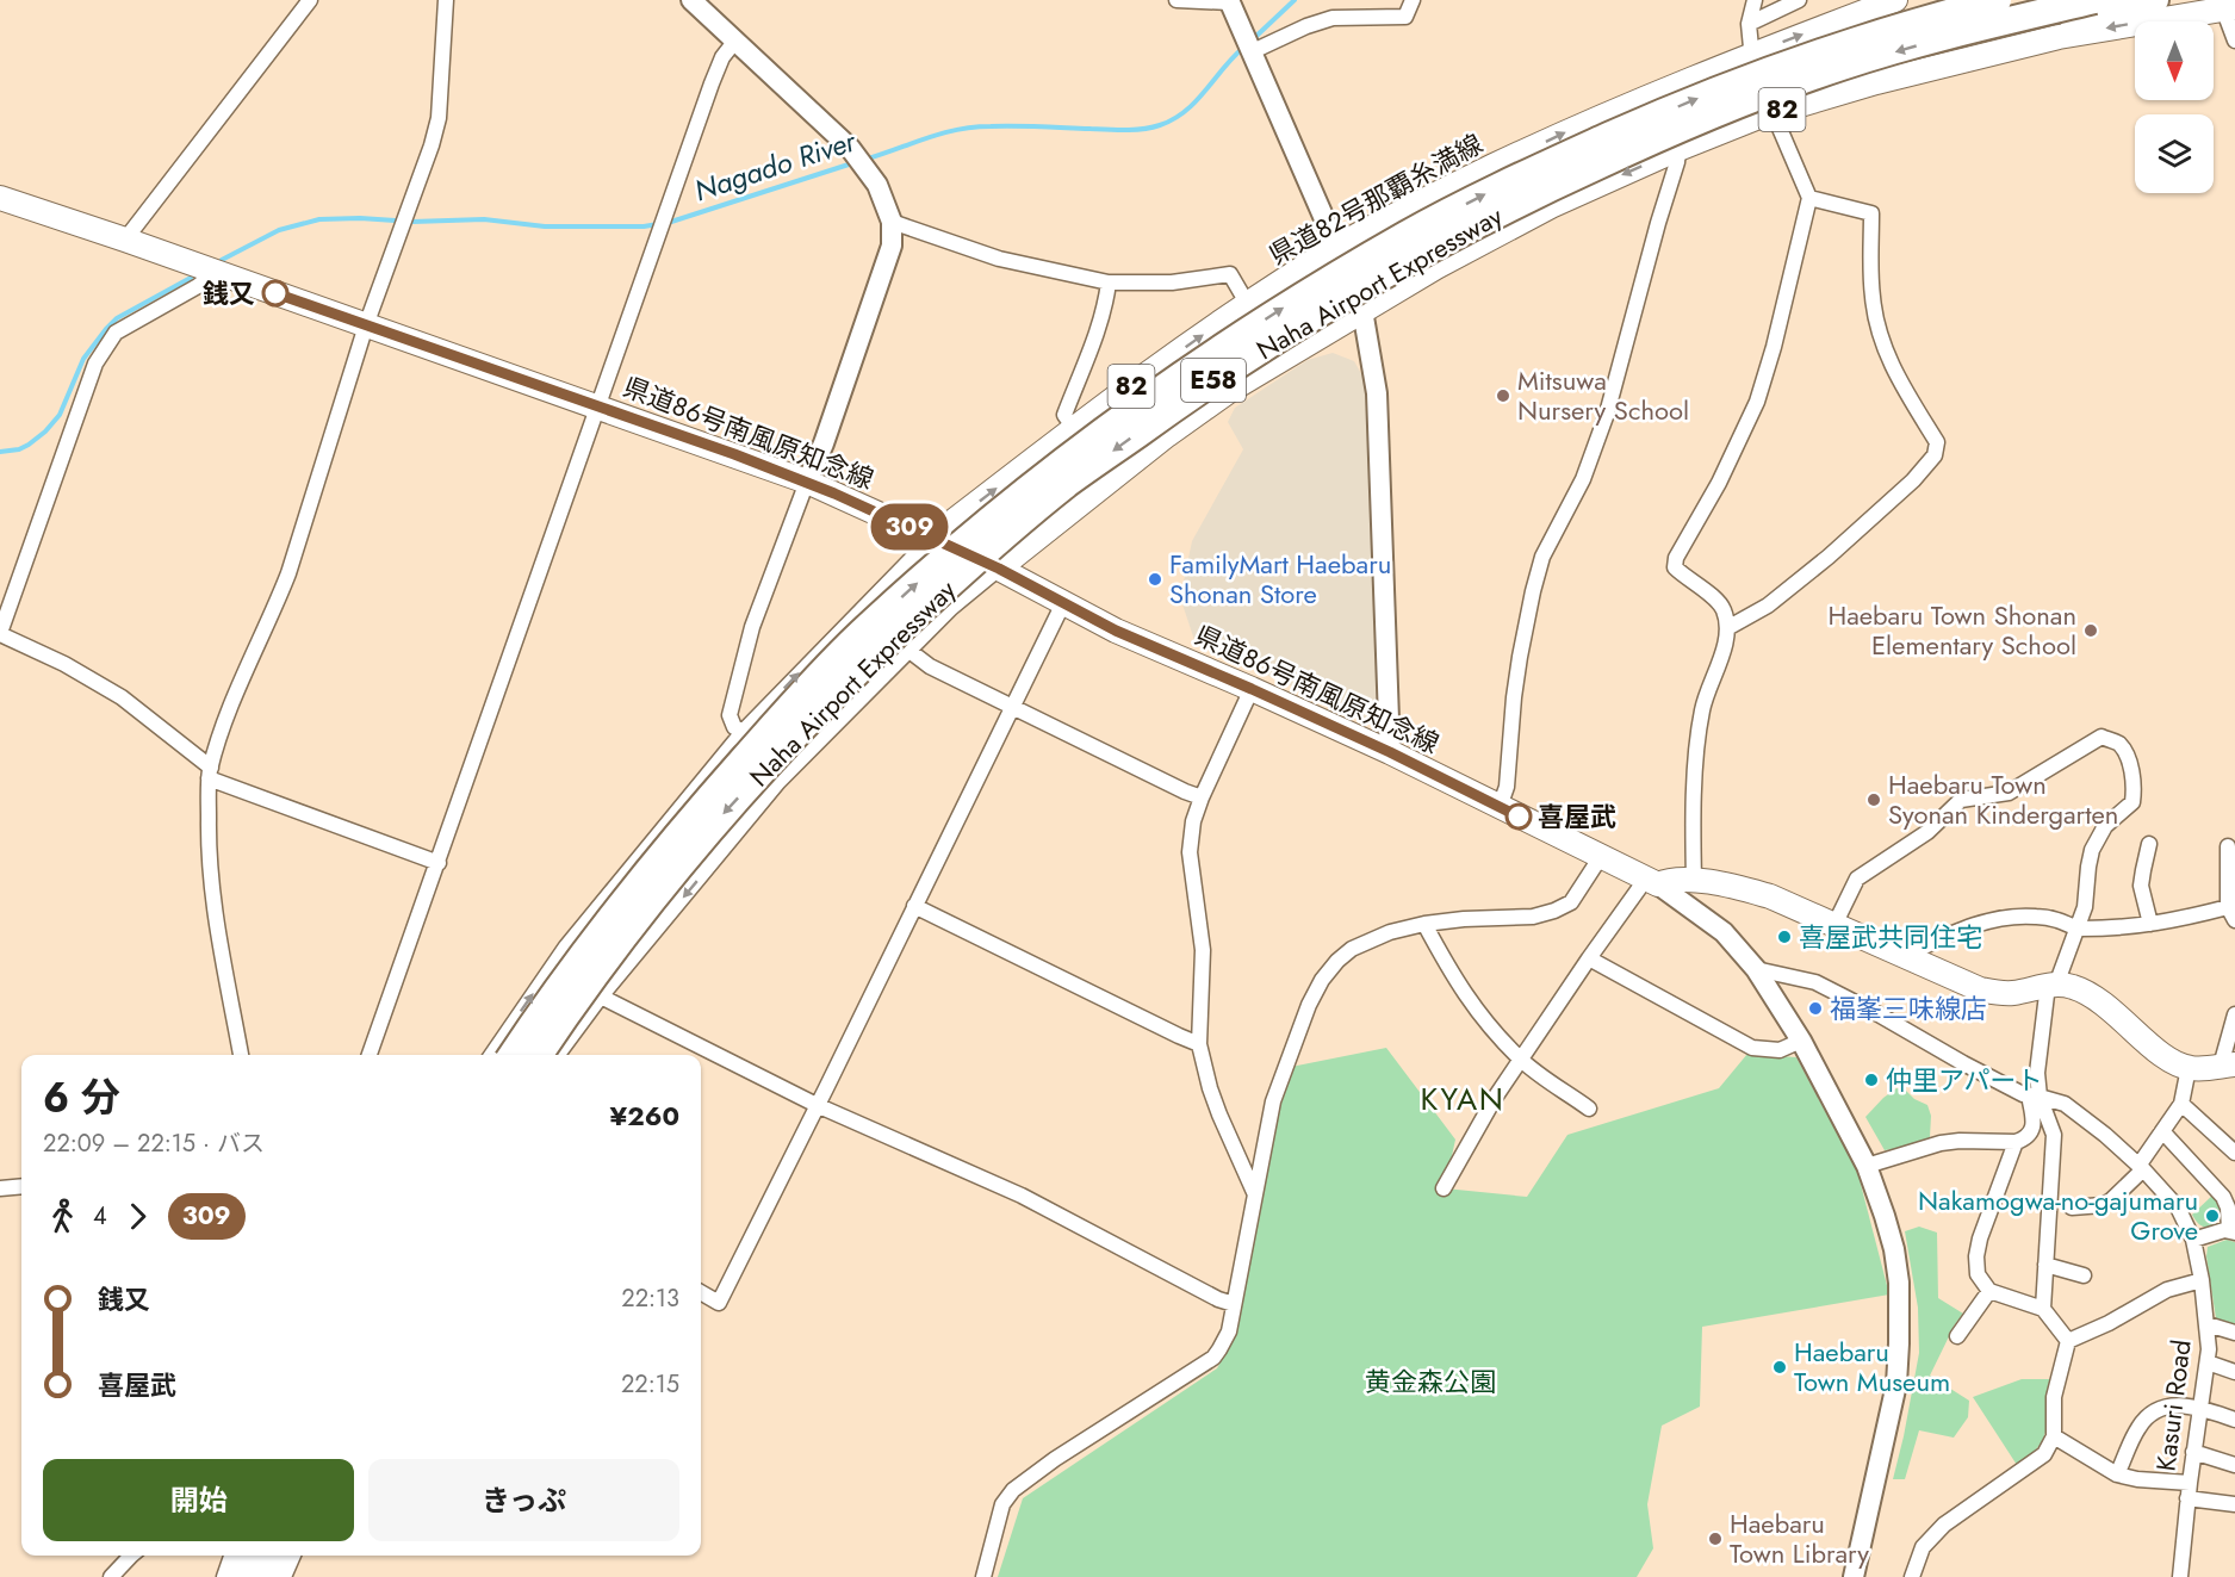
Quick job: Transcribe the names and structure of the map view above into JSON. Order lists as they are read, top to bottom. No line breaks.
{"streets":{"highway":["Naha Airport Expressway","E58"],"main road":["82","県道82号那覇糸満線","県道86号南風原知念線"],"street":["Kasuri Road"]},"crossings":[["82","県道86号南風原知念線"],["県道82号那覇糸満線","県道86号南風原知念線"]],"districts":["KYAN"],"water":["Nagado River"],"parks":["黄金森公園"],"places":["銭又","Mitsuwa Nursery School","FamilyMart Haebaru Shonan Store","Haebaru Town Shonan Elementary School","Haebaru Town Syonan Kindergarten","喜屋武","喜屋武共同住宅","福峯三味線店","仲里アパート","Nakamogwa-no-gajumaru Grove","Haebaru Town Museum","Haebaru Town Library"],"lines":["bus line 309"],"north":"bottom","page":{"on_map":"309","heading":["6 分","22:09 – 22:15 · バス","¥260"],"legs":["4","309"],"list":[{"name":"銭又","value":"22:13"},{"name":"喜屋武","value":"22:15"}],"buttons":["開始","きっぷ"]}}
